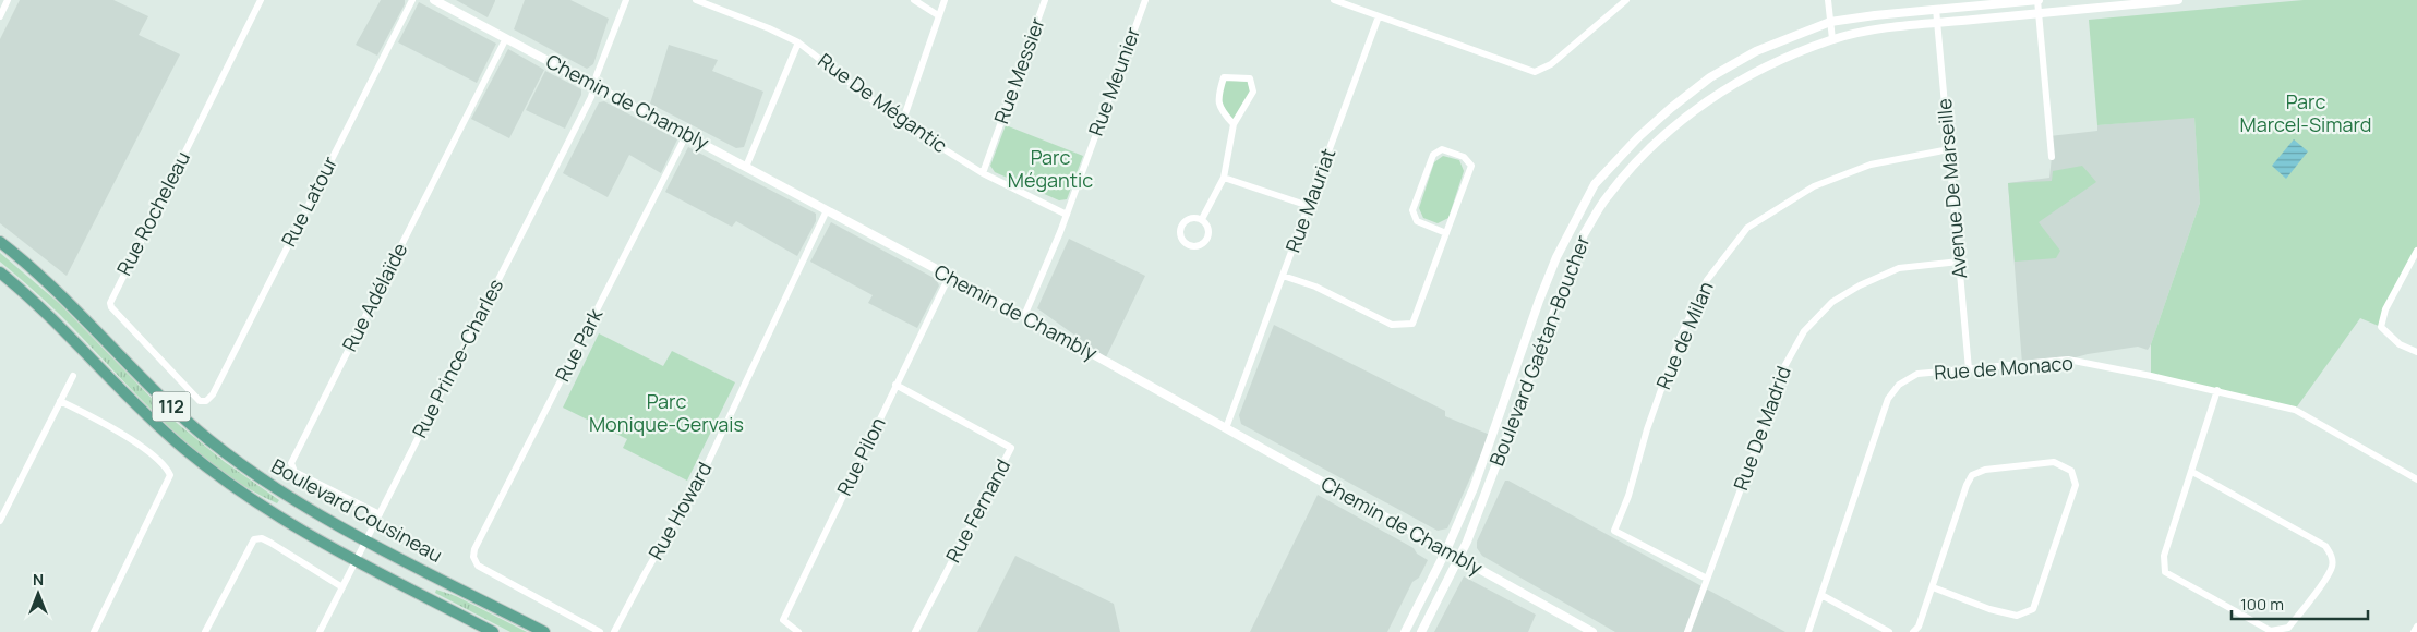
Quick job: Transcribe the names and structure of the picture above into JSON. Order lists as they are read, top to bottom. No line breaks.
{"streets":{"main road":["112","Boulevard Cousineau"],"street":["Rue Messier","Rue Meunier","Chemin de Chambly","Rue De Mégantic","Avenue De Marseille","Rue Mauriat","Rue Latour","Rue Rocheleau","Rue Adélaïde","Rue de Milan","Rue Park","Boulevard Gaétan-Boucher","Rue Prince-Charles","Rue de Monaco","Rue De Madrid","Rue Pilon","Rue Howard","Rue Fernand"]},"crossings":[["Rue Messier","Rue De Mégantic"],["Rue Meunier","Chemin de Chambly"],["Rue Meunier","Rue De Mégantic"],["Chemin de Chambly","Rue Mauriat"],["Chemin de Chambly","Rue Adélaïde"],["Chemin de Chambly","Rue Park"],["Chemin de Chambly","Boulevard Gaétan-Boucher"],["Chemin de Chambly","Rue Prince-Charles"],["Chemin de Chambly","Rue Pilon"],["Chemin de Chambly","Rue Howard"],["Avenue De Marseille","Rue de Milan"],["Avenue De Marseille","Boulevard Gaétan-Boucher"],["Avenue De Marseille","Rue de Monaco"],["Avenue De Marseille","Rue De Madrid"],["Rue Latour","Rue Rocheleau"],["Rue Adélaïde","Rue Prince-Charles"],["Rue de Milan","Rue De Madrid"],["Rue Prince-Charles","112"],["Rue Prince-Charles","Boulevard Cousineau"],["Rue Pilon","Rue Fernand"]],"parks":["Parc Marcel-Simard","Parc Mégantic","Parc Monique-Gervais"],"scale_bar":"100 m","north":"top"}
